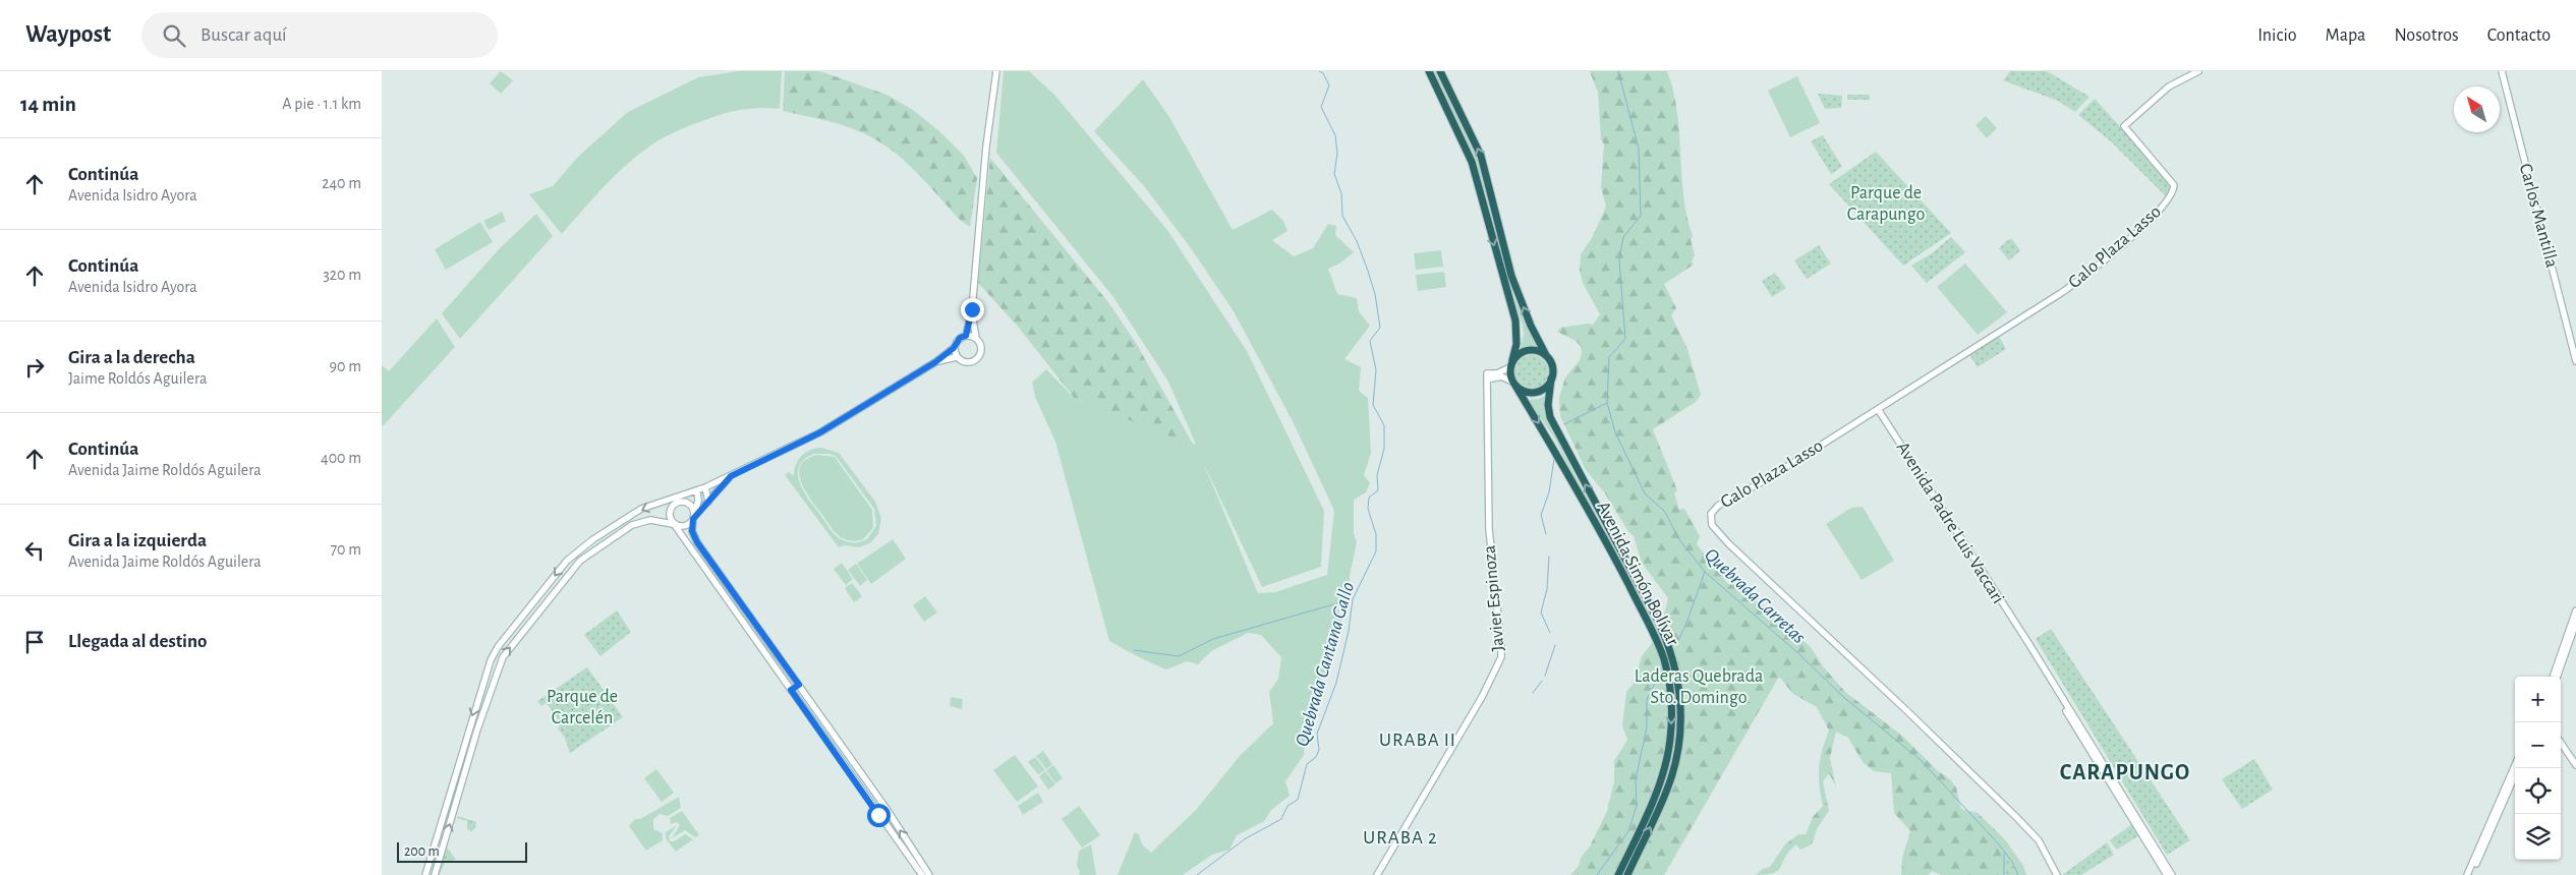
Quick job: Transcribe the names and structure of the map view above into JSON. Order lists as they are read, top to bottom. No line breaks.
{"streets":{"highway":["Avenida Simón Bolívar"],"street":["Carlos Mantilla","Galo Plaza Lasso","Avenida Padre Luis Vaccari","Javier Espinoza"]},"crossings":[["Galo Plaza Lasso","Avenida Padre Luis Vaccari"]],"districts":["URABA II","CARAPUNGO","URABA 2"],"water":["Quebrada Carretas","Quebrada Cantana Gallo"],"parks":["Parque de Carapungo","Laderas Quebrada Sto. Domingo","Parque de Carcelén"],"scale_bar":"200 m","north":"top left","page":{"header":"Waypost","search":"Buscar aquí","nav":["Inicio","Mapa","Nosotros","Contacto"],"heading":["14 min","A pie · 1.1 km"],"list":[["Continúa","Avenida Isidro Ayora","240 m"],["Continúa","Avenida Isidro Ayora","320 m"],["Gira a la derecha","Jaime Roldós Aguilera","90 m"],["Continúa","Avenida Jaime Roldós Aguilera","400 m"],["Gira a la izquierda","Avenida Jaime Roldós Aguilera","70 m"],"Llegada al destino"],"map_buttons":["+","−"],"scale":"200 m"}}
